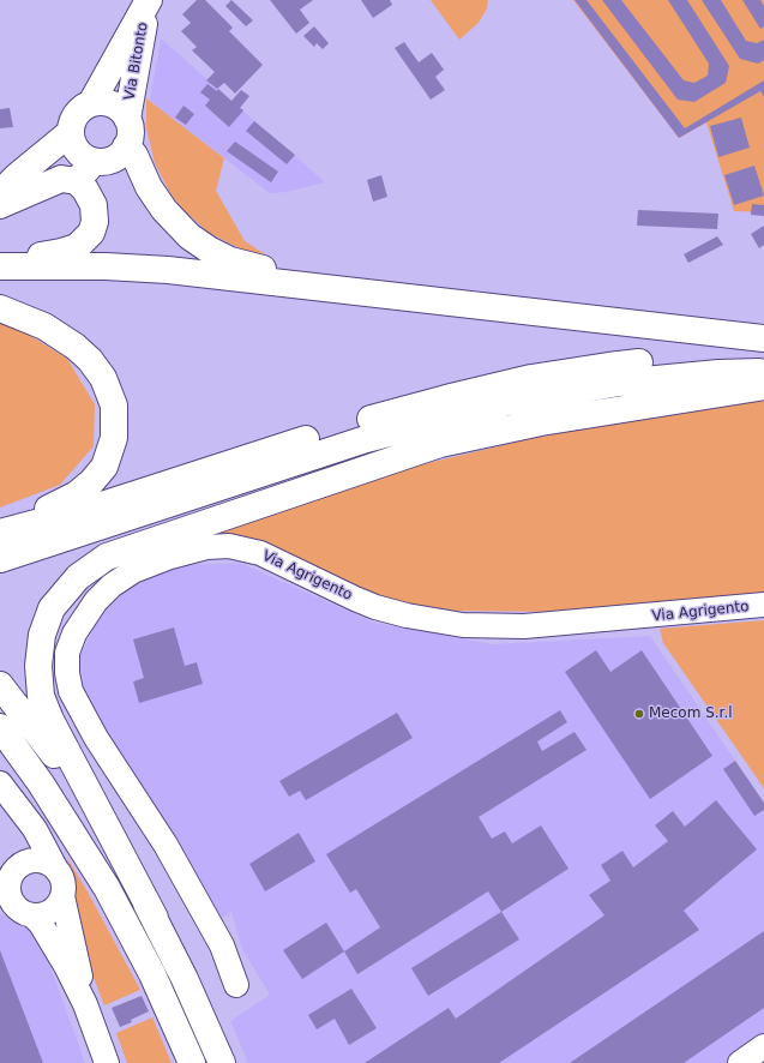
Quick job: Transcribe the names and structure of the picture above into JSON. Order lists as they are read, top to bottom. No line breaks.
{"streets":{"main road":["Via Bitonto"],"street":["Via Agrigento"]},"places":["Mecom S.r.l"]}
